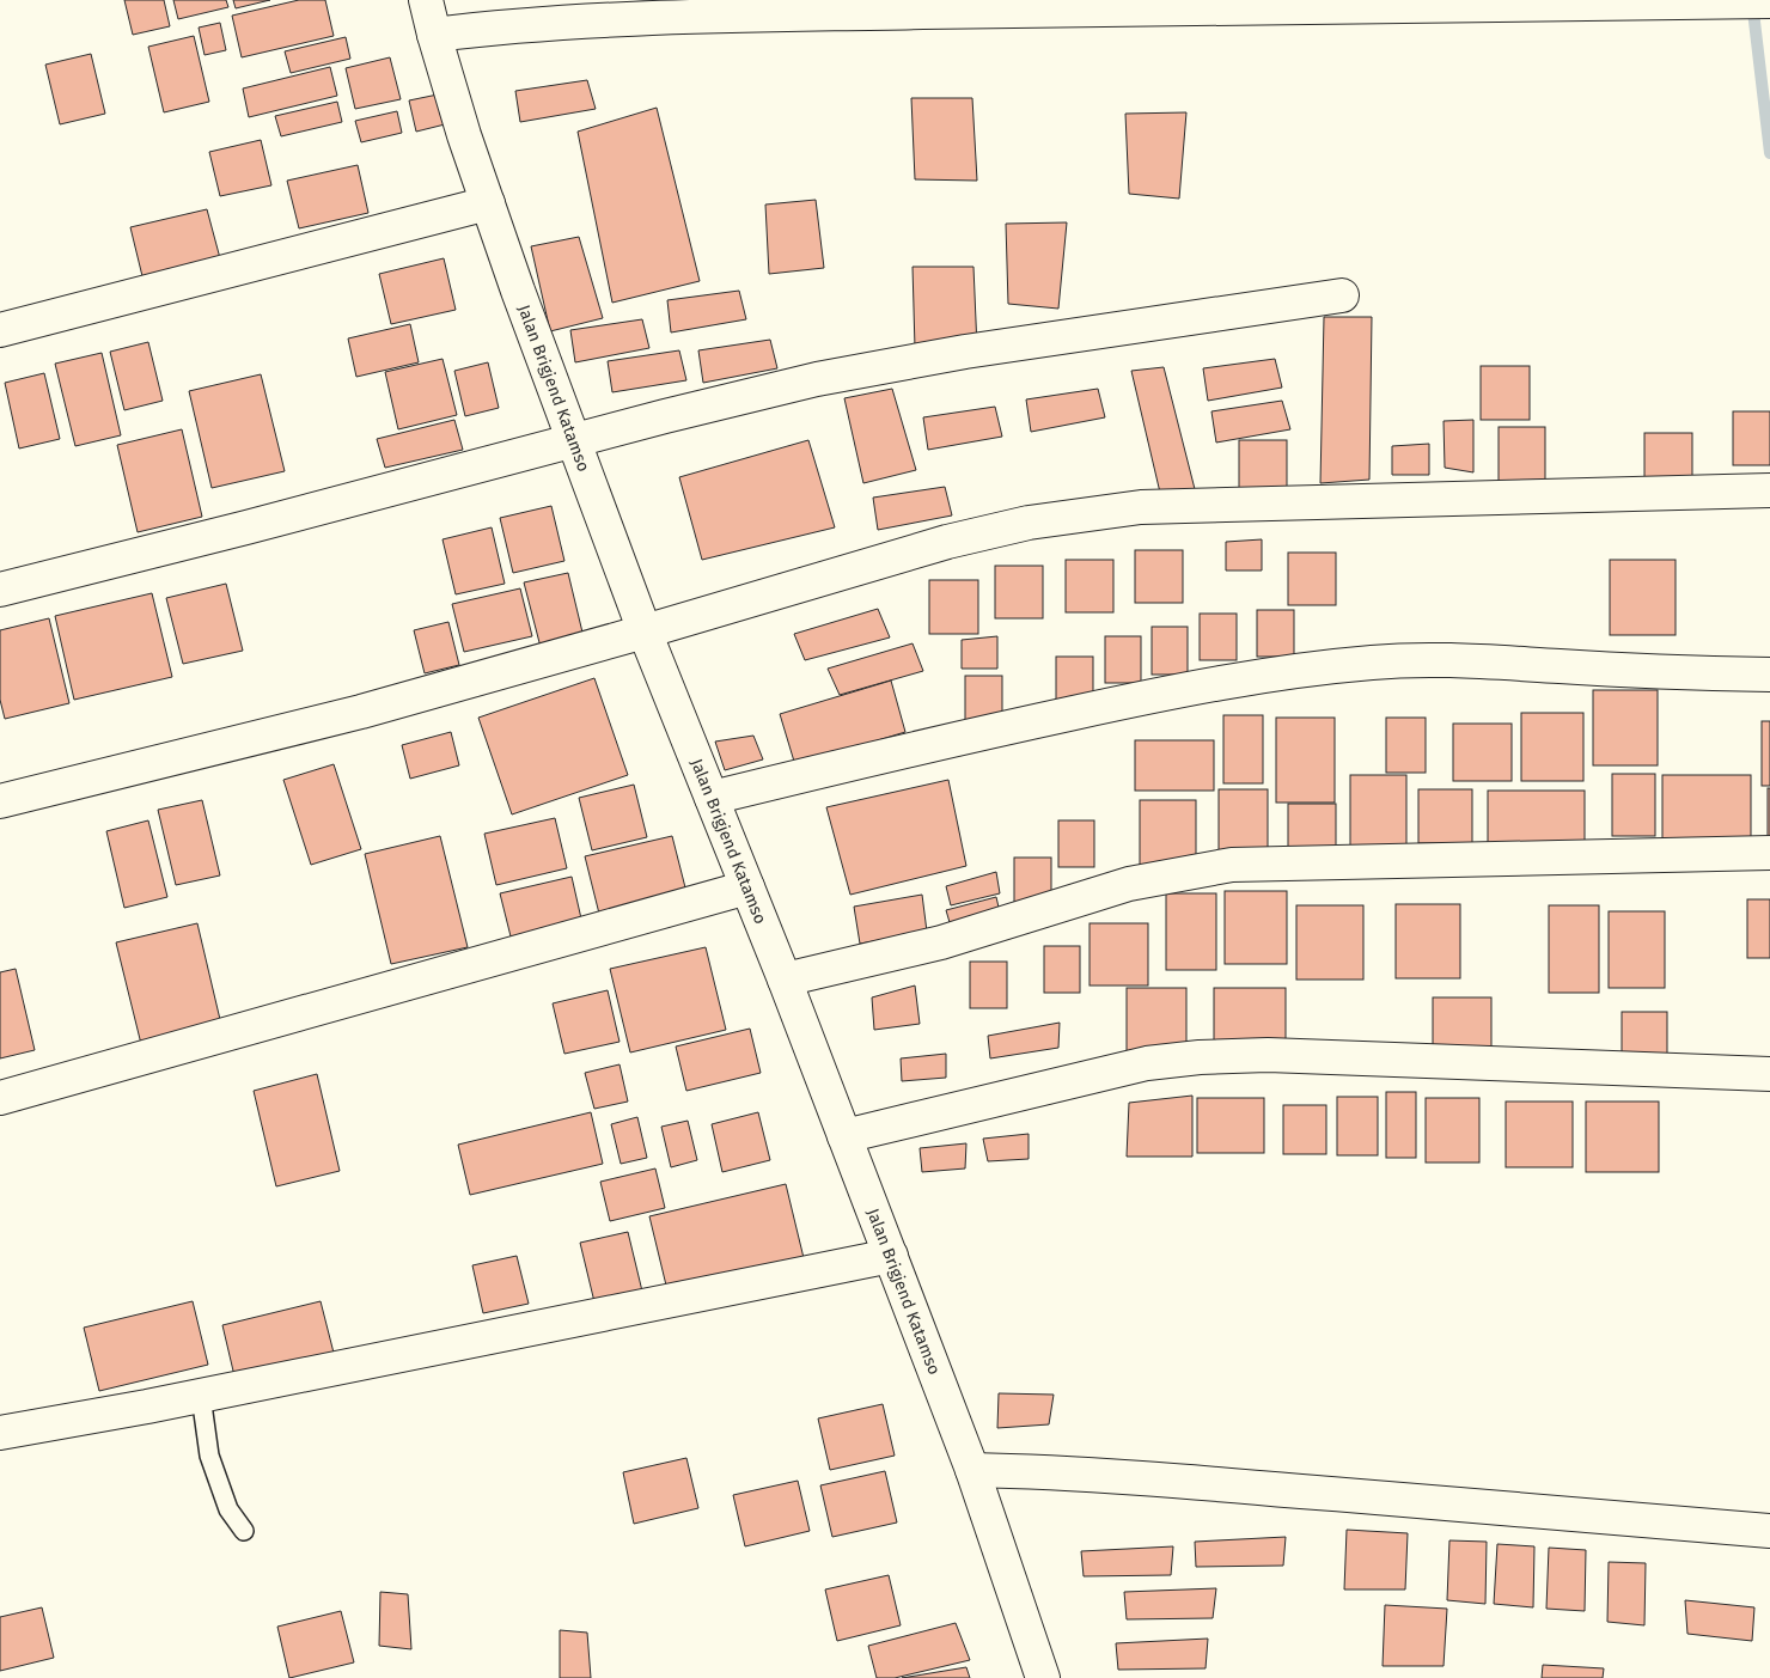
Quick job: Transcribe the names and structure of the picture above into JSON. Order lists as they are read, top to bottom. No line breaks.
{"streets":{"main road":["Jalan Brigjend Katamso"]}}
